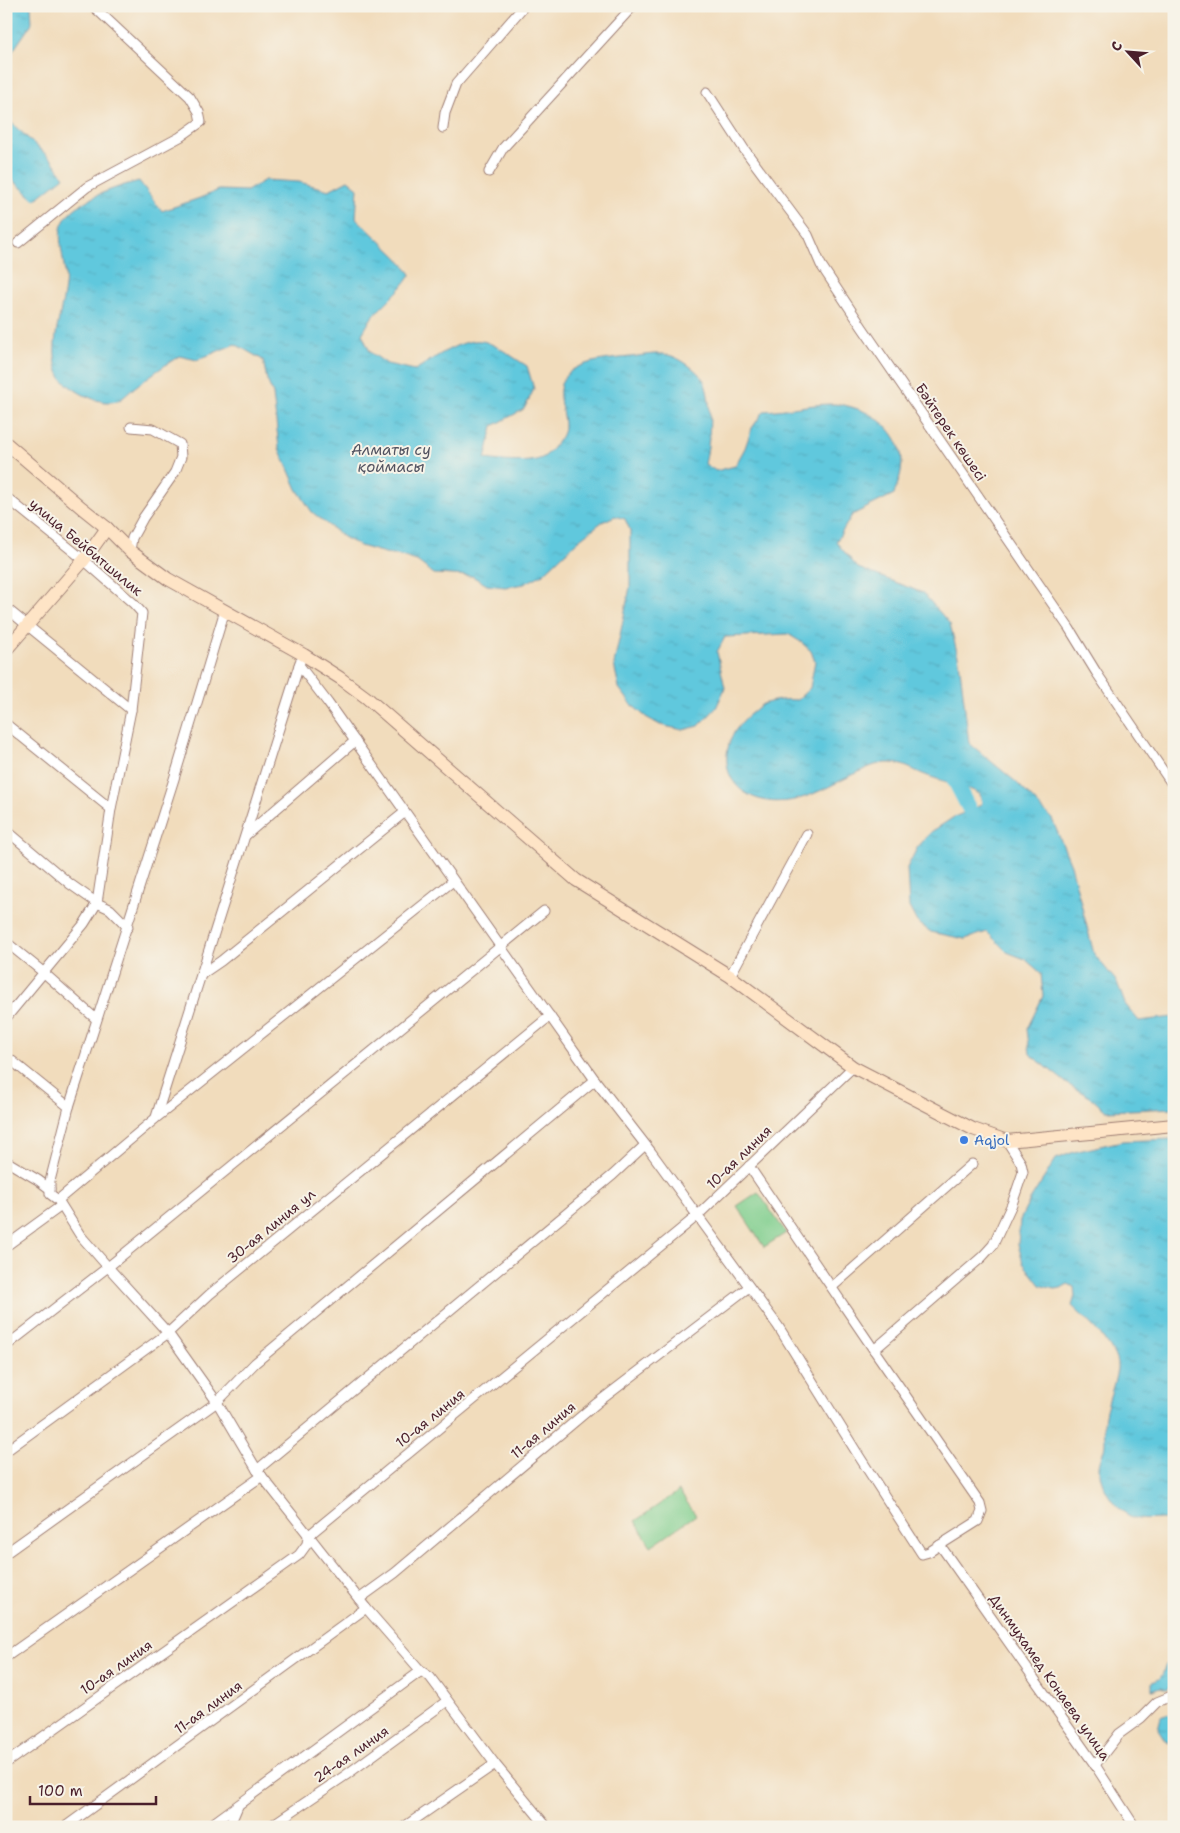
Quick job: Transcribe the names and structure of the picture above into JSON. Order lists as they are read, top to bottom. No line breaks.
{"streets":{"street":["Бәйтерек көшесі","улица Бейбитшилик","10-ая линия","30-ая линия ул","11-ая линия","Динмухамед Конаева улица","24-ая линия"]},"water":["Алматы су қоймасы"],"places":["Aqjol"],"scale_bar":"100 m","north":"top left"}
